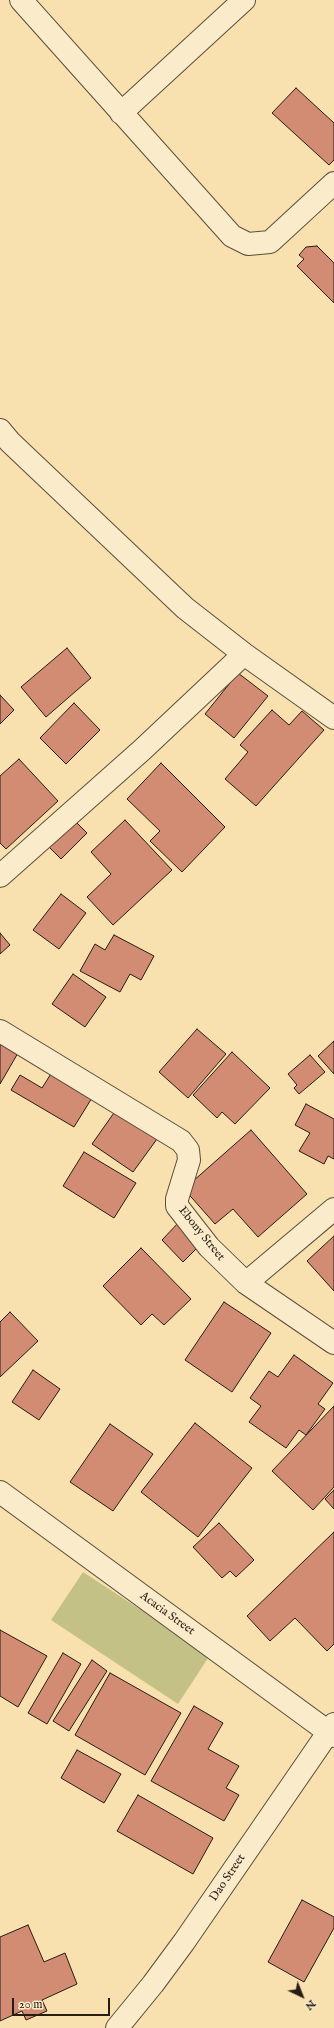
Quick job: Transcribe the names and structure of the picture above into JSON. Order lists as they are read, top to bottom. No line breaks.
{"streets":{"street":["Ebony Street","Acacia Street","Dao Street"]},"crossings":[["Acacia Street","Dao Street"]],"scale_bar":"20 m","north":"bottom right"}
